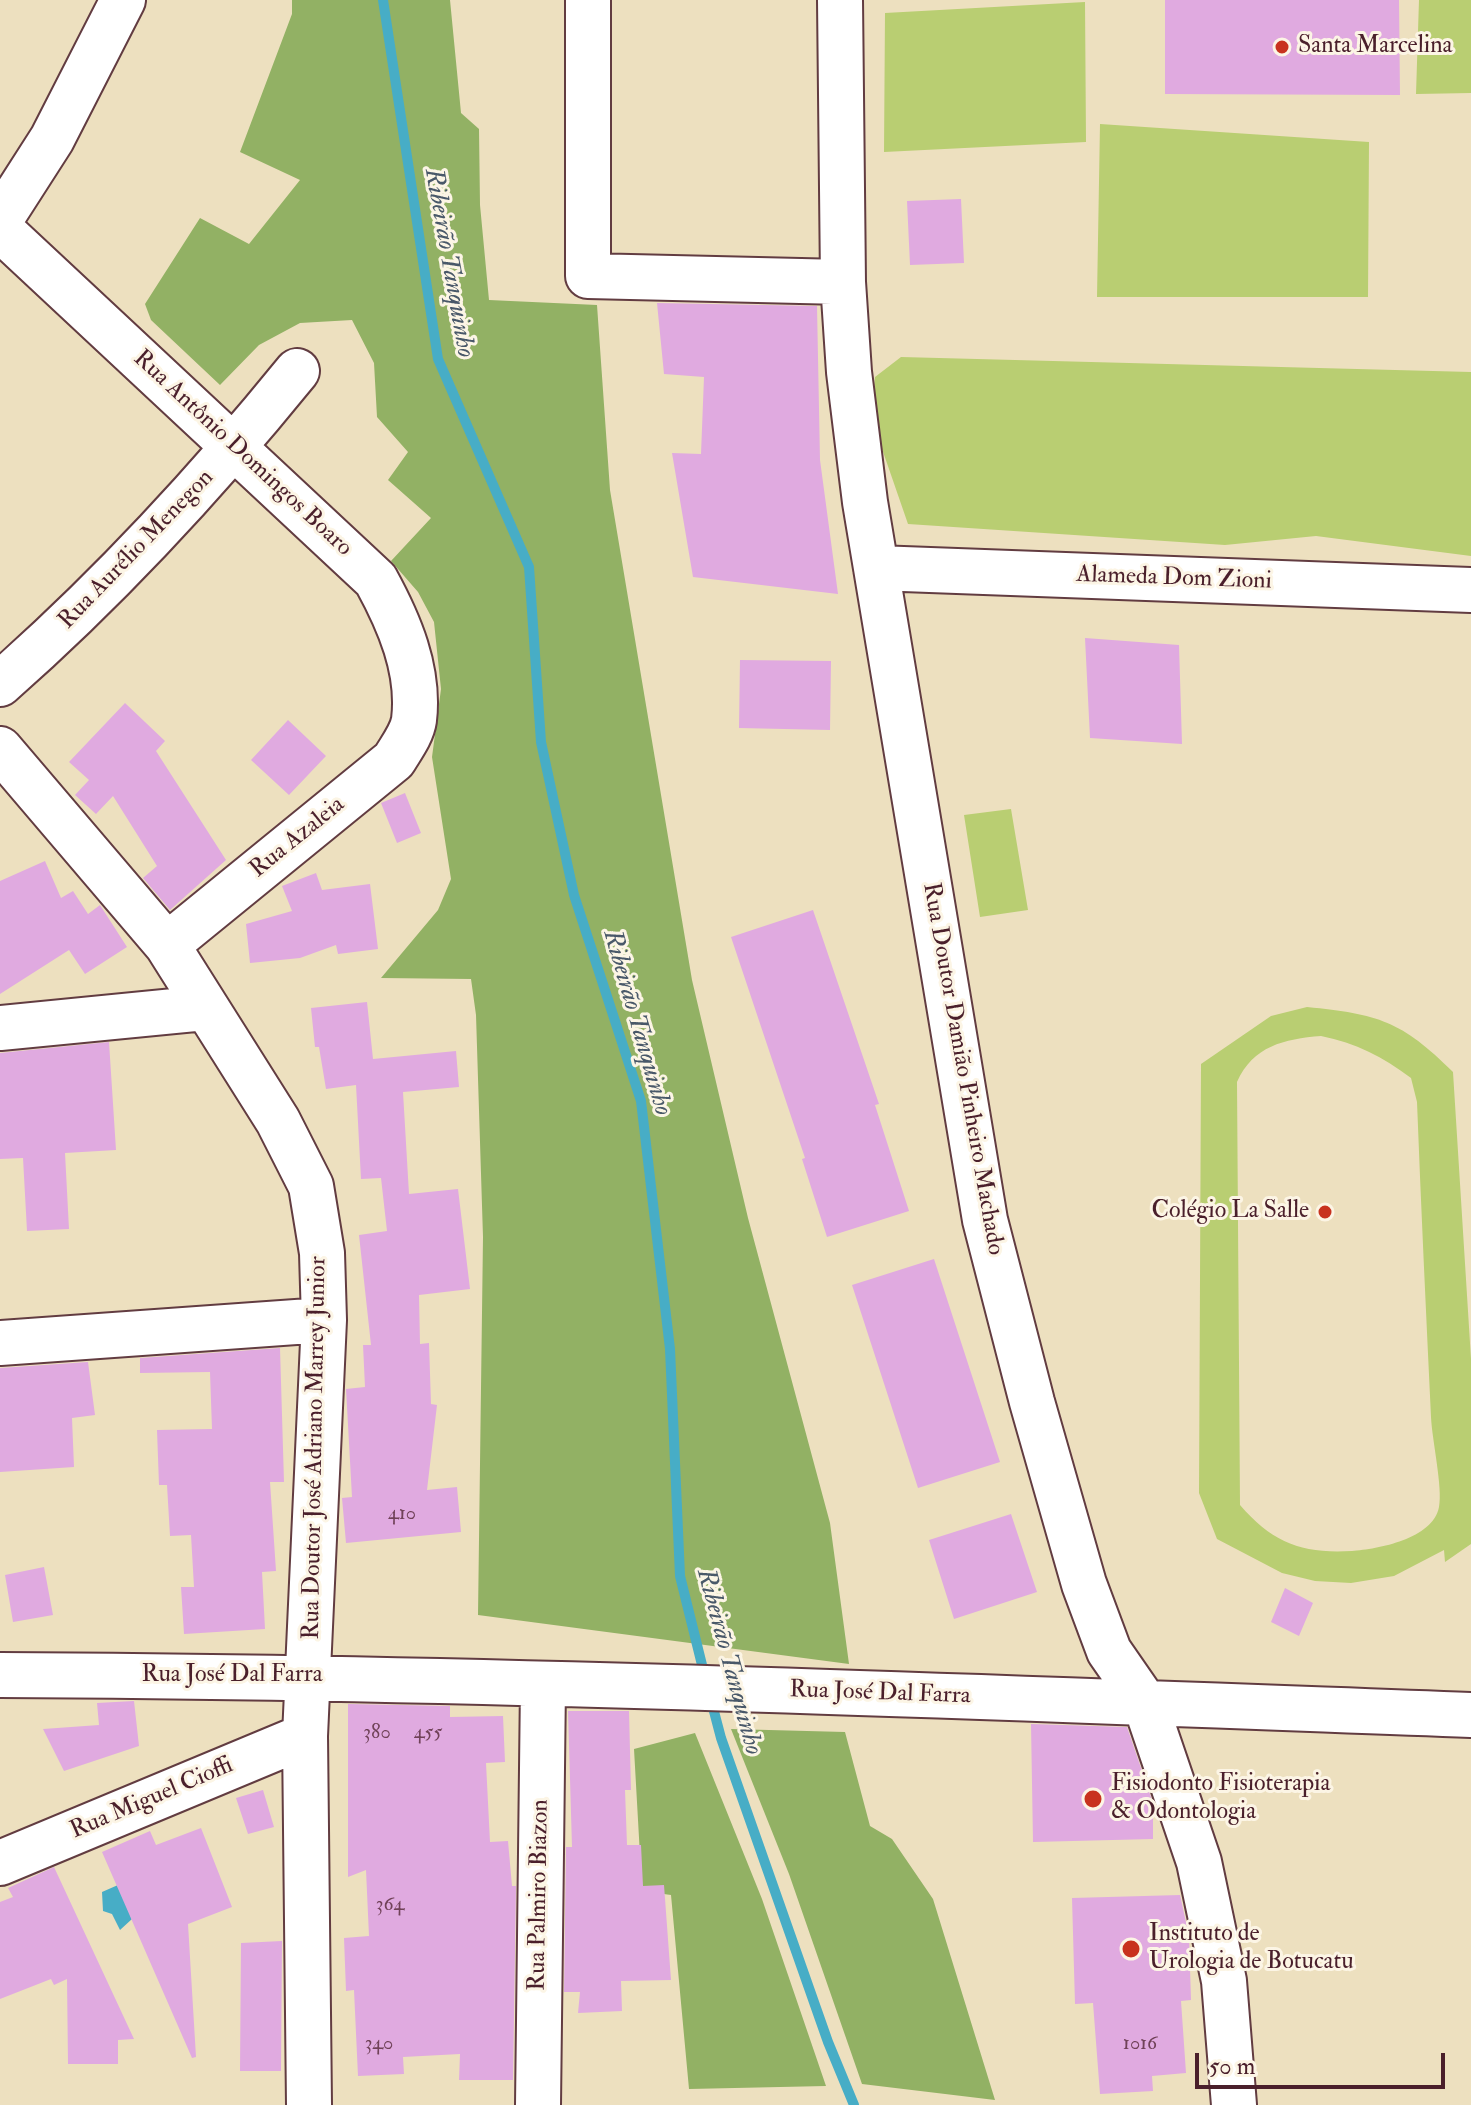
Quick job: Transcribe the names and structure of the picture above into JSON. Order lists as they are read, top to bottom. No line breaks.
{"streets":{"street":["Rua Antônio Domingos Boaro","Rua Aurélio Menegon","Alameda Dom Zioni","Rua Azaleia","Rua Doutor Damião Pinheiro Machado","Rua Doutor José Adriano Marrey Junior","Rua José Dal Farra","Rua Miguel Cioffi","Rua Palmiro Biazon"]},"crossings":[["Rua Antônio Domingos Boaro","Rua Aurélio Menegon"],["Rua Antônio Domingos Boaro","Rua Azaleia"],["Alameda Dom Zioni","Rua Doutor Damião Pinheiro Machado"],["Rua Azaleia","Rua Doutor José Adriano Marrey Junior"],["Rua Doutor Damião Pinheiro Machado","Rua José Dal Farra"],["Rua Doutor José Adriano Marrey Junior","Rua José Dal Farra"],["Rua Doutor José Adriano Marrey Junior","Rua Miguel Cioffi"],["Rua José Dal Farra","Rua Palmiro Biazon"]],"water":["Ribeirão Tanquinho"],"places":["Santa Marcelina","Colégio La Salle","Fisiodonto Fisioterapia & Odontologia","Instituto de Urologia de Botucatu"],"house_numbers":["410","380","455","364","340","1016"],"scale_bar":"50 m"}
